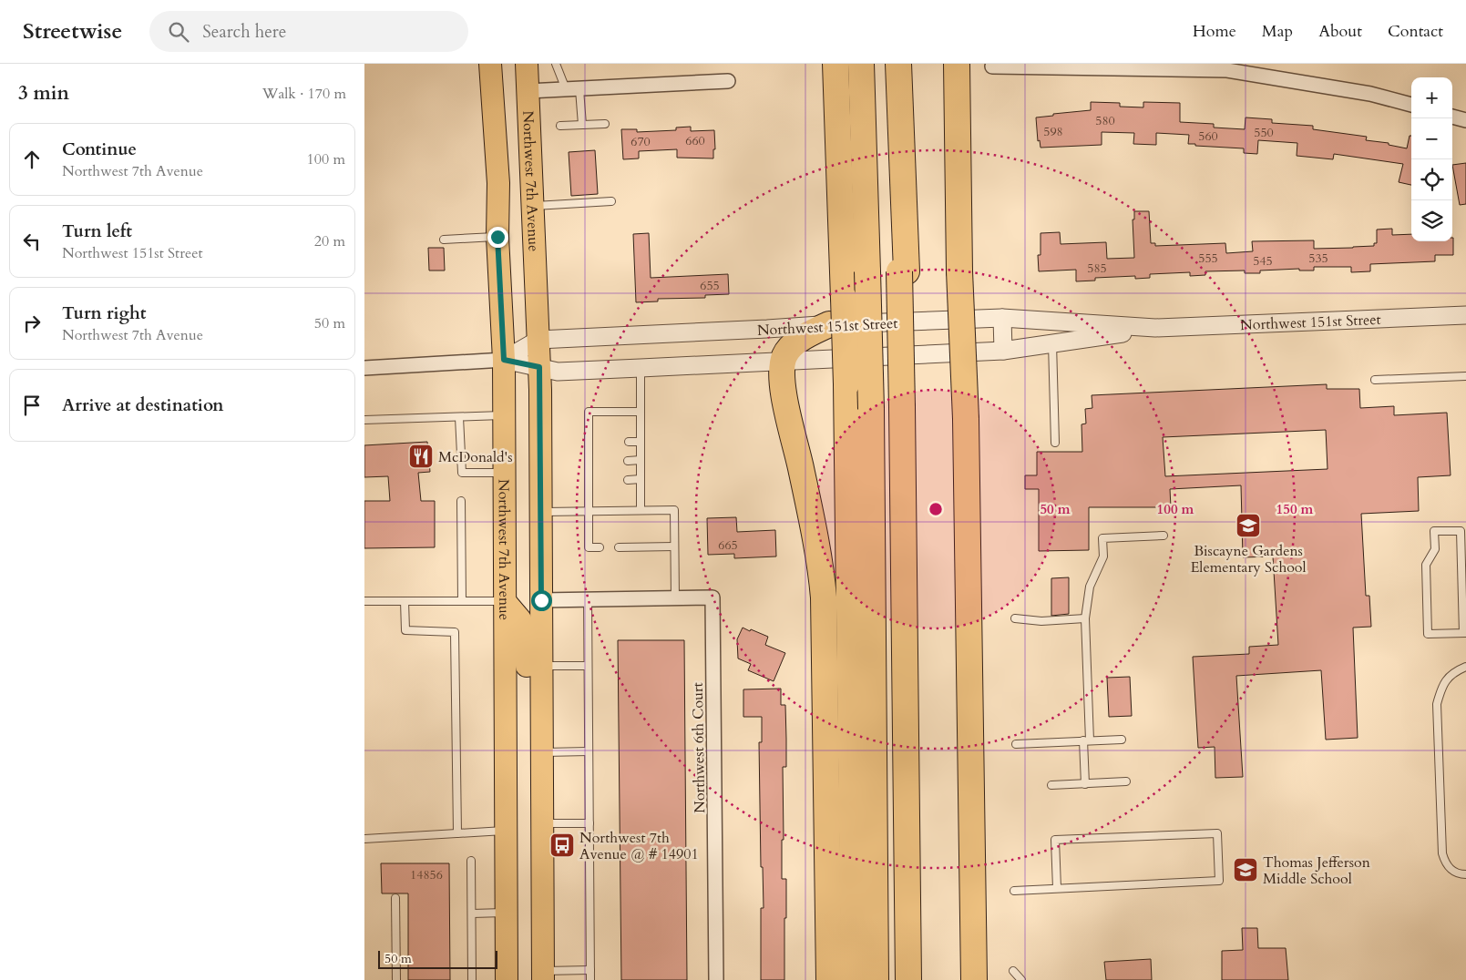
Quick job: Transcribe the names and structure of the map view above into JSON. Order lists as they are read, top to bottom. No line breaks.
{"streets":{"main road":["Northwest 7th Avenue"],"street":["Northwest 151st Street","Northwest 6th Court"]},"crossings":[["Northwest 7th Avenue","Northwest 151st Street"]],"places":{"restaurant":["McDonald's"],"school or university":["Biscayne Gardens Elementary School","Thomas Jefferson Middle School"],"bus stop":["Northwest 7th Avenue @ # 14901"]},"house_numbers":["580","598","550","560","660","670","555","535","545","585","655","665","14856"],"scale_bar":"50 m","page":{"header":"Streetwise","search":"Search here","nav":["Home","Map","About","Contact"],"heading":["3 min","Walk · 170 m"],"map_buttons":["+","−"],"list":[["Continue","Northwest 7th Avenue","100 m"],["Turn left","Northwest 151st Street","20 m"],["Turn right","Northwest 7th Avenue","50 m"],"Arrive at destination"],"scale":"50 m"},"rings":["50 m","100 m","150 m"]}
